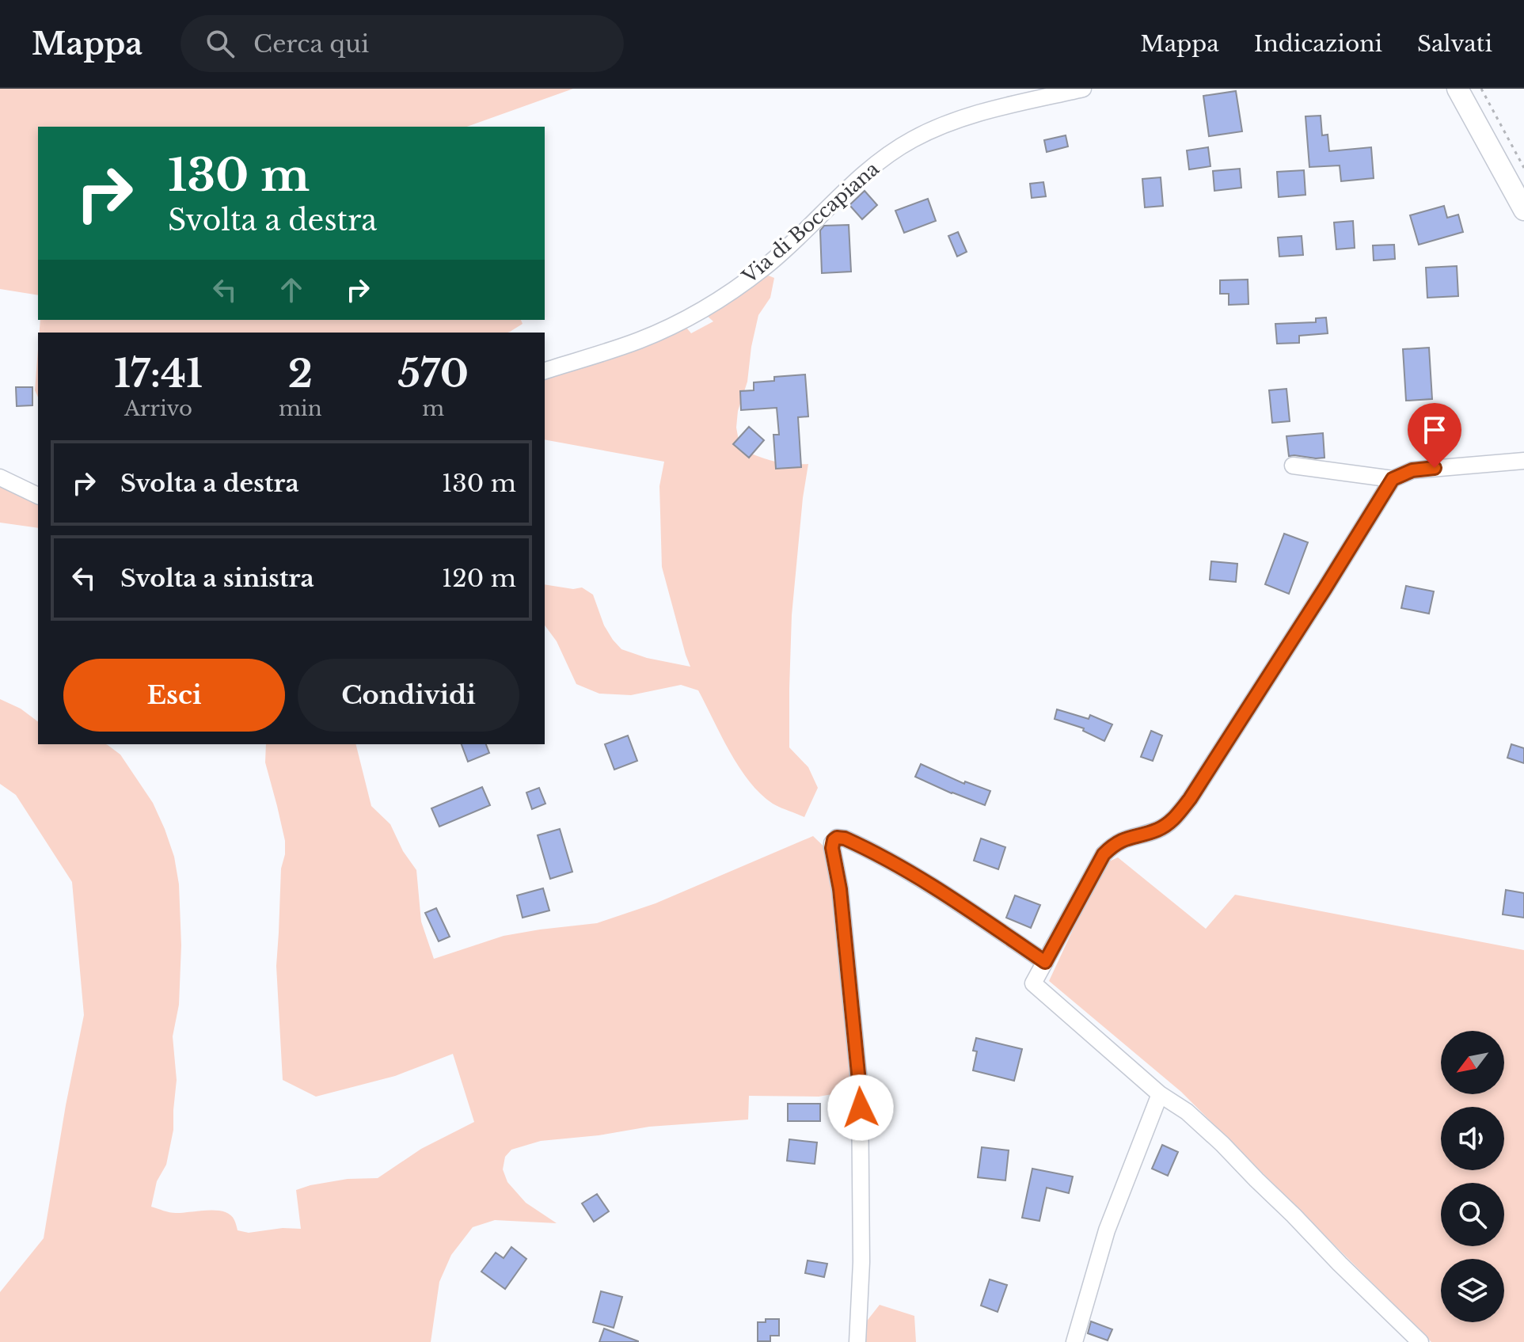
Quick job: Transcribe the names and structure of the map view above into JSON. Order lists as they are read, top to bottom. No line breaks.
{"streets":{"street":["Via di Boccapiana"]},"north":"bottom left","page":{"header":"Mappa","search":"Cerca qui","nav":["Mappa","Indicazioni","Salvati"],"turn":["130 m","Svolta a destra"],"eta":["17:41","Arrivo","2","min","570","m"],"list":[{"name":"Svolta a destra","value":"130 m"},{"name":"Svolta a sinistra","value":"120 m"}],"buttons":["Esci","Condividi"]}}
